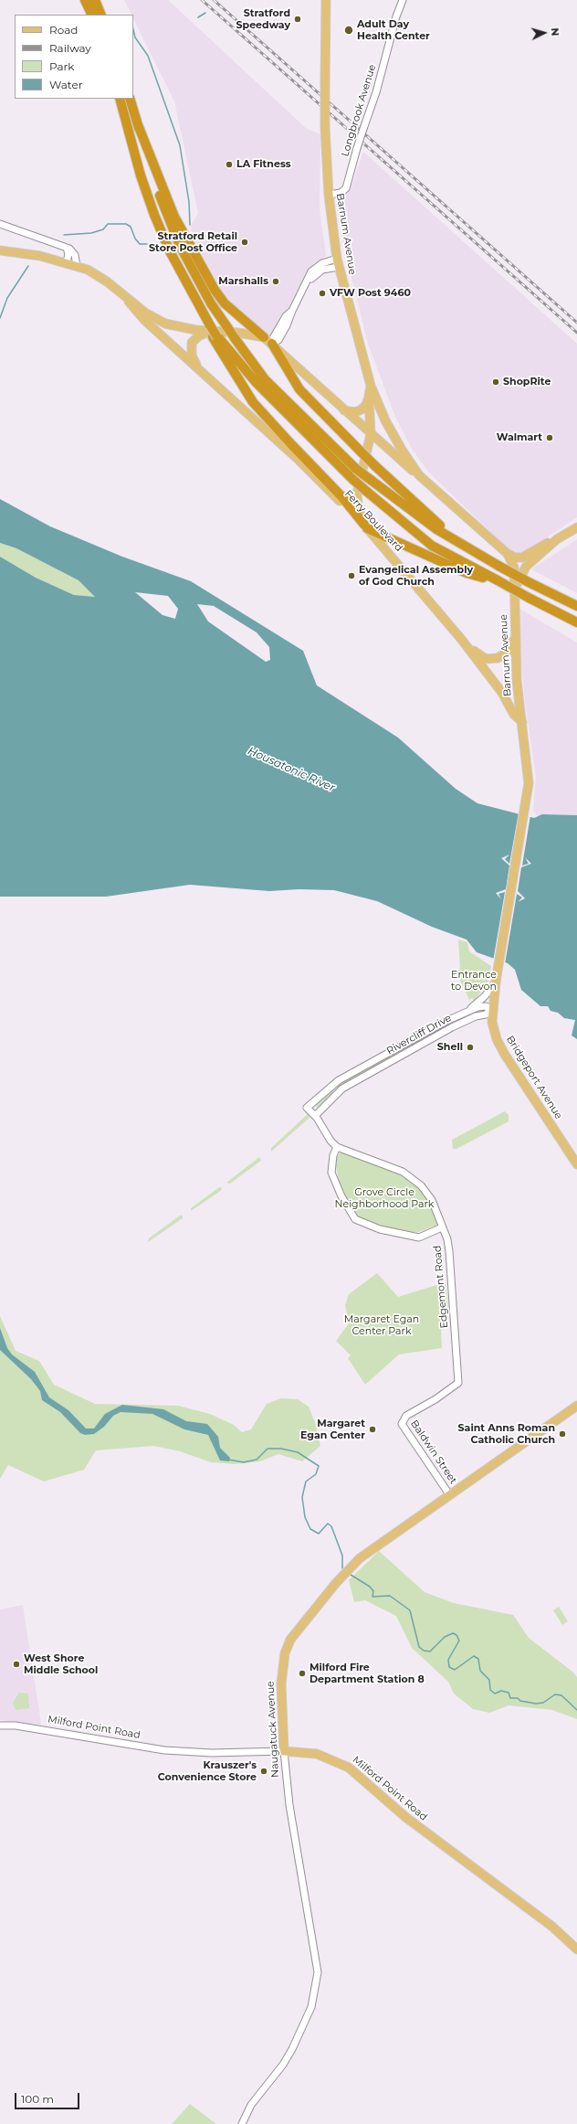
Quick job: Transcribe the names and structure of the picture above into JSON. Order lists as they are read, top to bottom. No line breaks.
{"streets":{"main road":["Barnum Avenue","Ferry Boulevard","Bridgeport Avenue","Milford Point Road","Naugatuck Avenue"],"street":["Longbrook Avenue","Rivercliff Drive","Edgemont Road","Baldwin Street"]},"crossings":[["Longbrook Avenue","Barnum Avenue"],["Barnum Avenue","Ferry Boulevard"],["Barnum Avenue","Rivercliff Drive"],["Barnum Avenue","Bridgeport Avenue"],["Rivercliff Drive","Bridgeport Avenue"],["Edgemont Road","Baldwin Street"],["Baldwin Street","Naugatuck Avenue"],["Milford Point Road","Naugatuck Avenue"]],"water":["Housatonic River"],"parks":["Entrance to Devon","Grove Circle Neighborhood Park","Margaret Egan Center Park"],"places":["Stratford Speedway","Adult Day Health Center","LA Fitness","Stratford Retail Store Post Office","Marshalls","VFW Post 9460","ShopRite","Walmart","Evangelical Assembly of God Church","Shell","Margaret Egan Center","Saint Anns Roman Catholic Church","West Shore Middle School","Milford Fire Department Station 8","Krauszer's Convenience Store"],"legend":["Road","Railway","Park","Water"],"scale_bar":"100 m","north":"right"}
